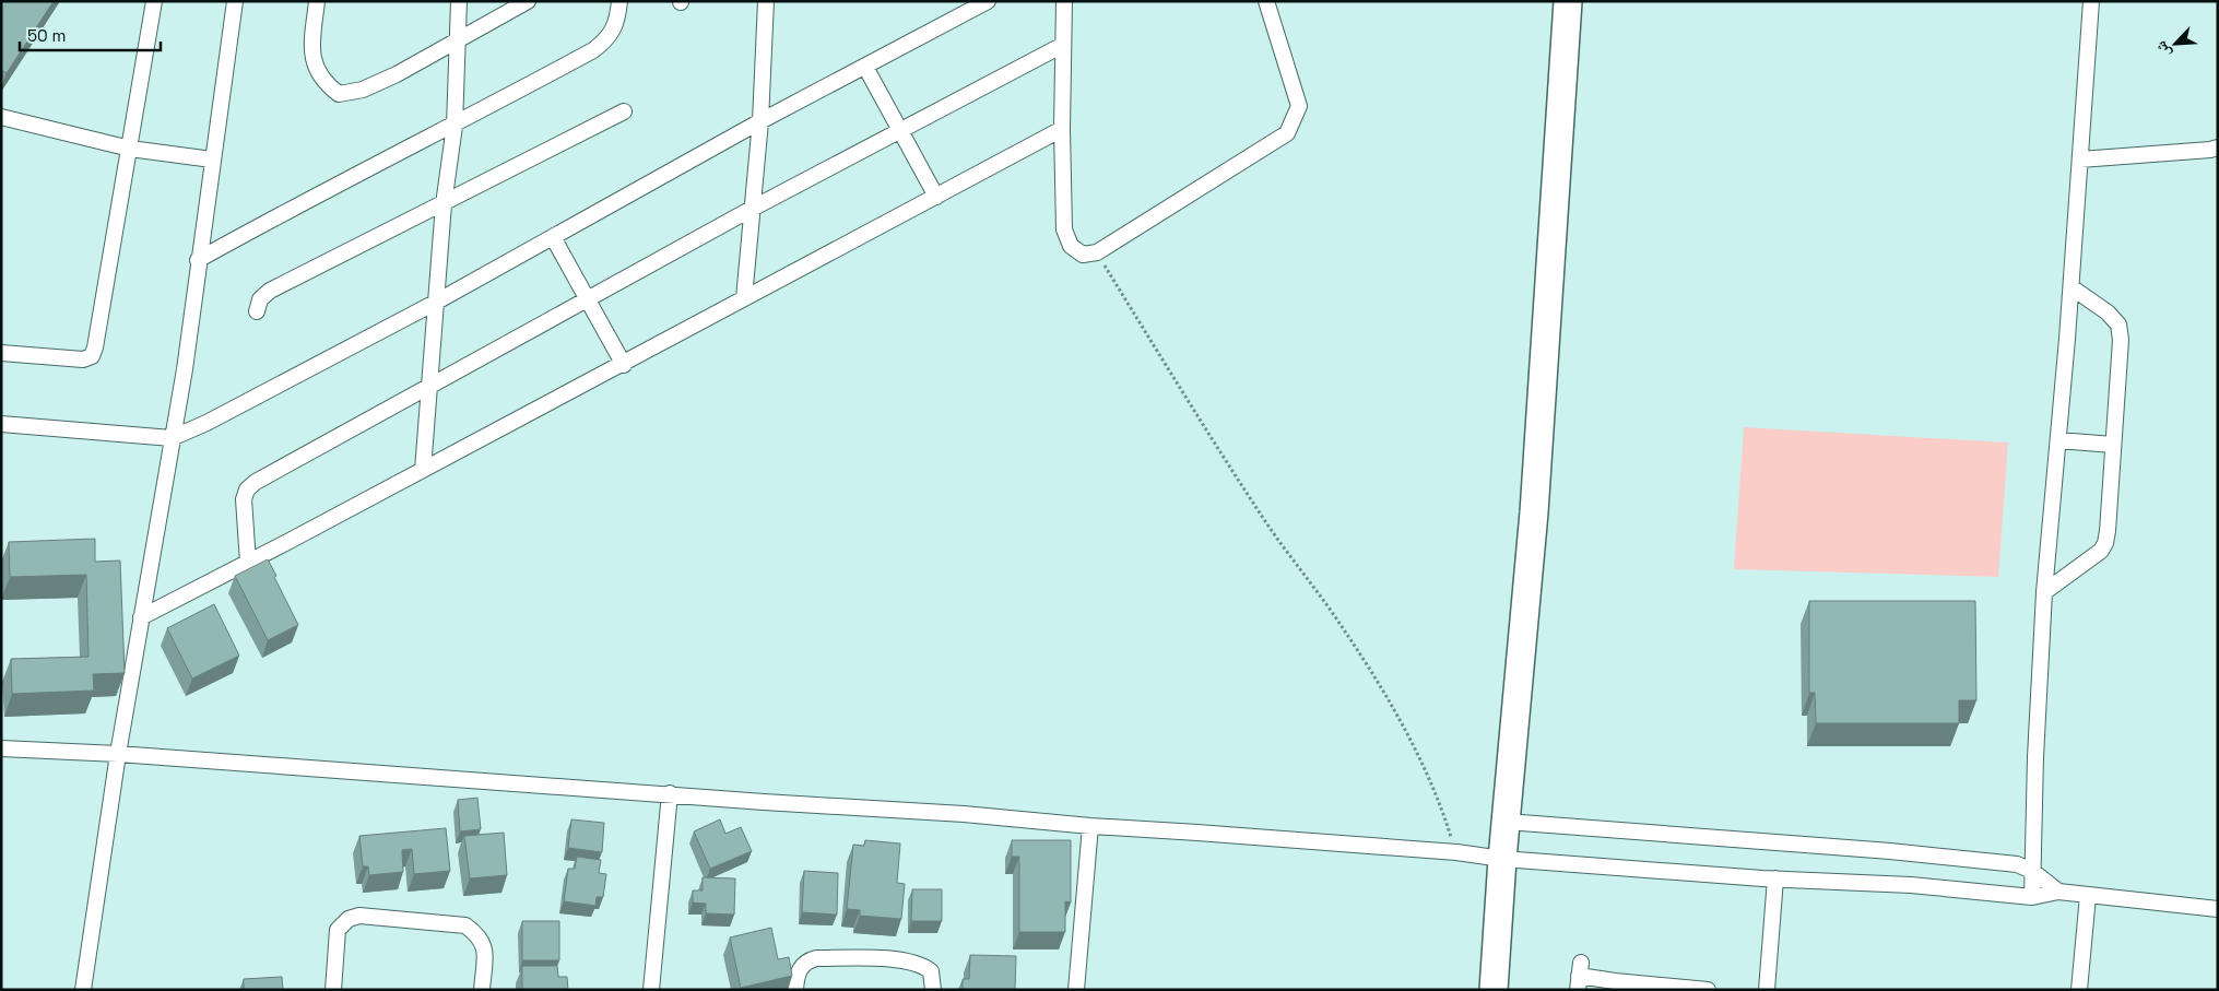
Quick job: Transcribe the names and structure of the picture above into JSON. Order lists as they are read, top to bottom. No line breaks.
{"scale_bar":"50 m","north":"bottom left"}
